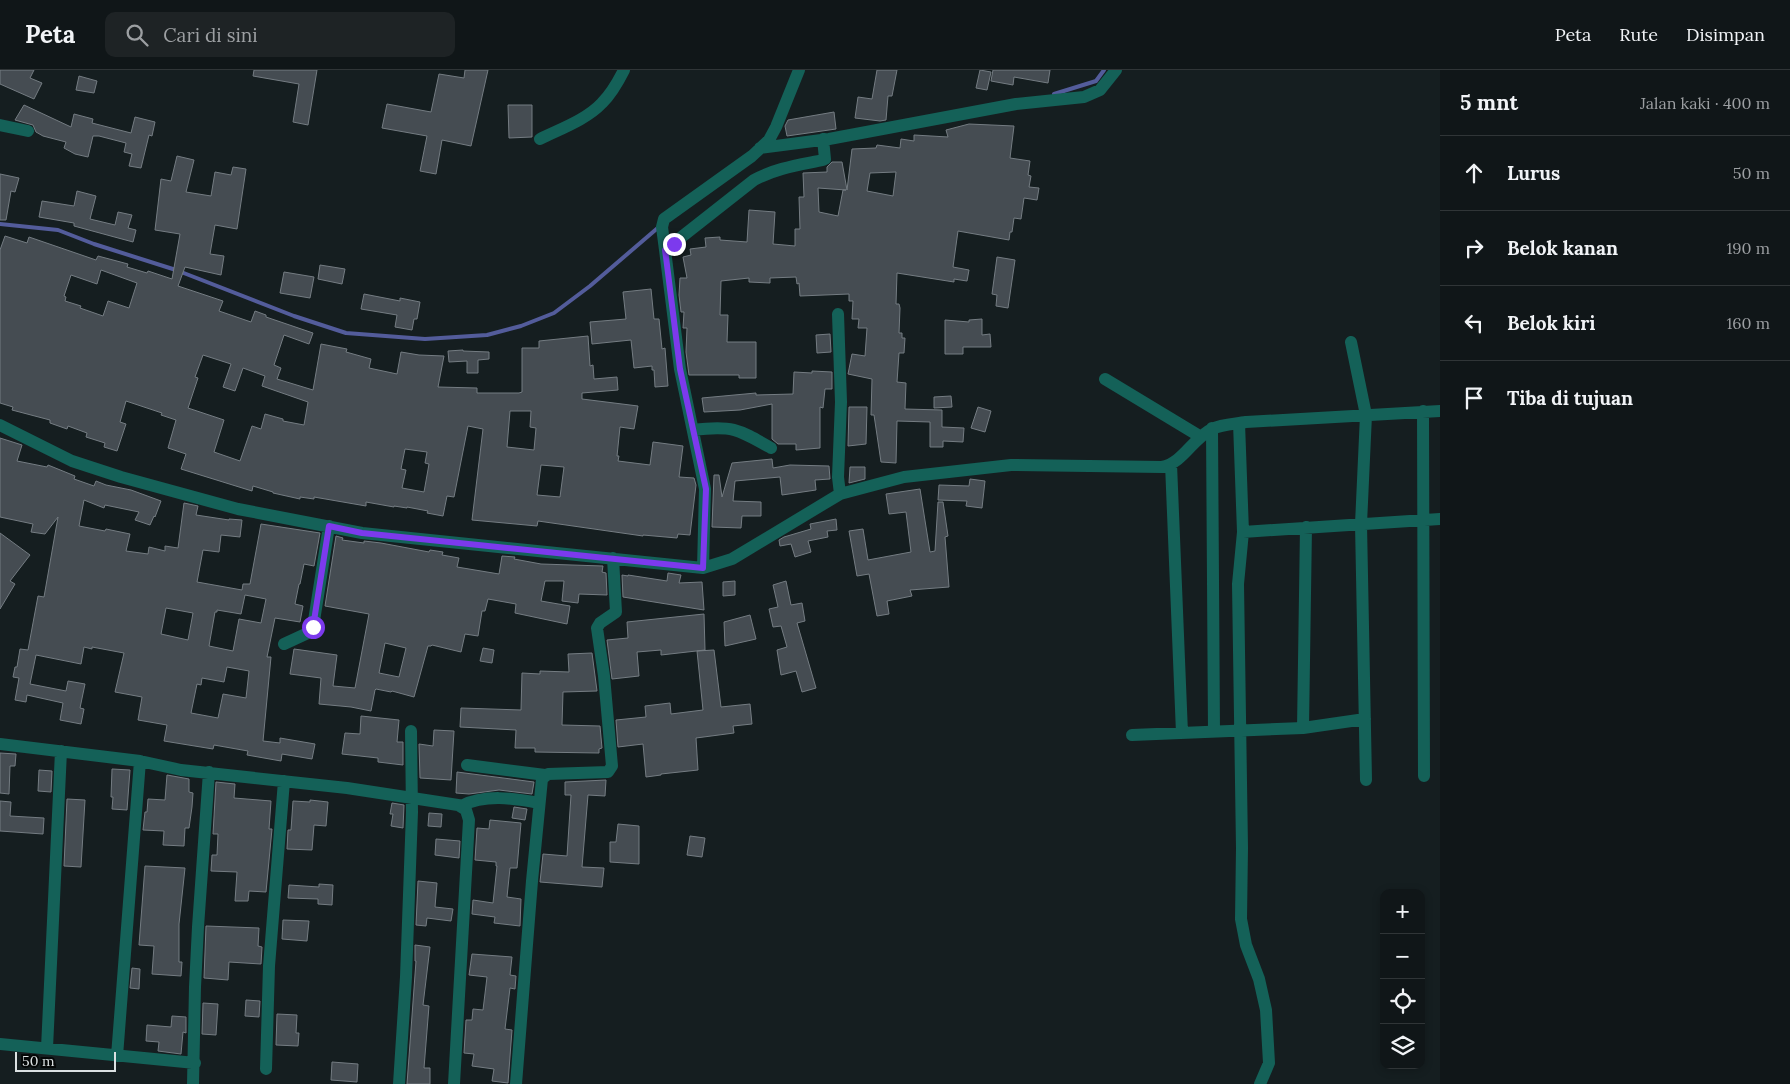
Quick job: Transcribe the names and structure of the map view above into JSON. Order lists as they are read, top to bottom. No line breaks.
{"scale_bar":"50 m","page":{"header":"Peta","search":"Cari di sini","nav":["Peta","Rute","Disimpan"],"heading":["5 mnt","Jalan kaki · 400 m"],"list":[["Lurus","50 m"],["Belok kanan","190 m"],["Belok kiri","160 m"],"Tiba di tujuan"],"map_buttons":["+","−"],"scale":"50 m"}}
